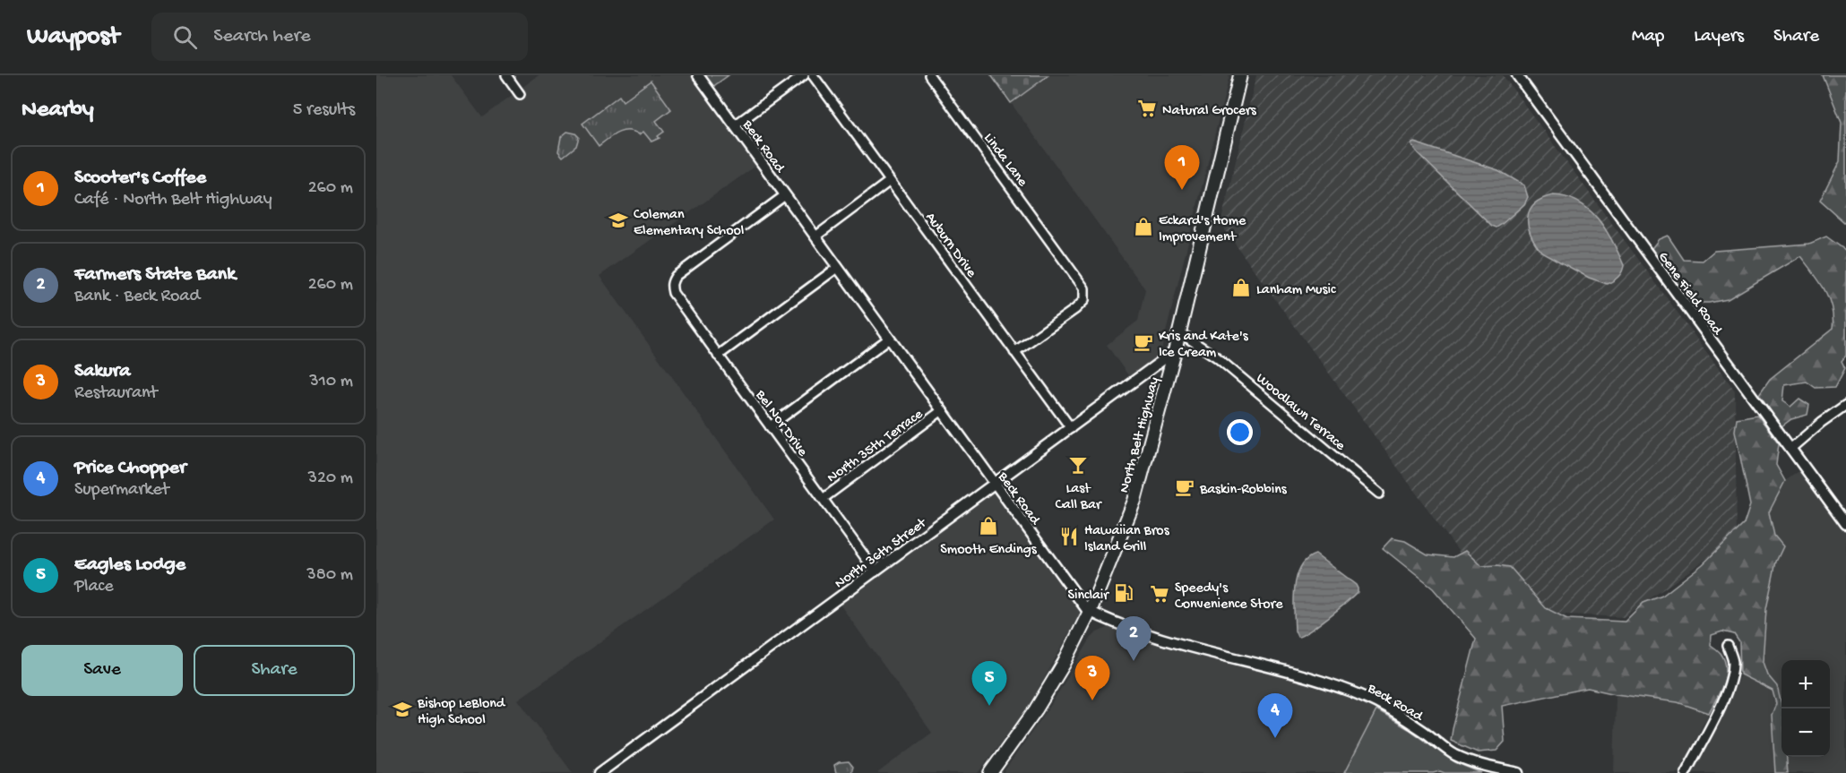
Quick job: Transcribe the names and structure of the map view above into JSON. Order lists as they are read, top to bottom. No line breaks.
{"streets":{"main road":["North Belt Highway"],"street":["Beck Road","Linda Lane","Auburn Drive","Gene Field Road","Woodlawn Terrace","Bel Nor Drive","North 35th Terrace","North 36th Street"]},"crossings":[["Beck Road","Bel Nor Drive"],["Beck Road","North Belt Highway"],["Beck Road","North 35th Terrace"],["Beck Road","North 36th Street"],["Linda Lane","Auburn Drive"],["Auburn Drive","North 36th Street"],["Woodlawn Terrace","North Belt Highway"],["Bel Nor Drive","North 35th Terrace"],["Bel Nor Drive","North 36th Street"],["North Belt Highway","North 36th Street"]],"places":{"supermarket":["Natural Grocers","Speedy's Convenience Store"],"school or university":["Coleman Elementary School","Bishop LeBlond High School"],"shop":["Eckard's Home Improvement","Lanham Music","Smooth Endings"],"cafe":["Kris and Kate's Ice Cream","Baskin-Robbins"],"bar":["Last Call Bar"],"restaurant":["Hawaiian Bros Island Grill"],"fuel station":["Sinclair"]},"page":{"header":"Waypost","search":"Search here","nav":["Map","Layers","Share"],"heading":["Nearby","5 results"],"list":[{"mark":"1","name":"Scooter's Coffee","note":"Café · North Belt Highway","value":"260 m"},{"mark":"2","name":"Farmers State Bank","note":"Bank · Beck Road","value":"260 m"},{"mark":"3","name":"Sakura","note":"Restaurant","value":"310 m"},{"mark":"4","name":"Price Chopper","note":"Supermarket","value":"320 m"},{"mark":"5","name":"Eagles Lodge","note":"Place","value":"380 m"}],"pins":["1","2","3","5","4"],"buttons":["Save","Share"],"map_buttons":["+","−"]}}
